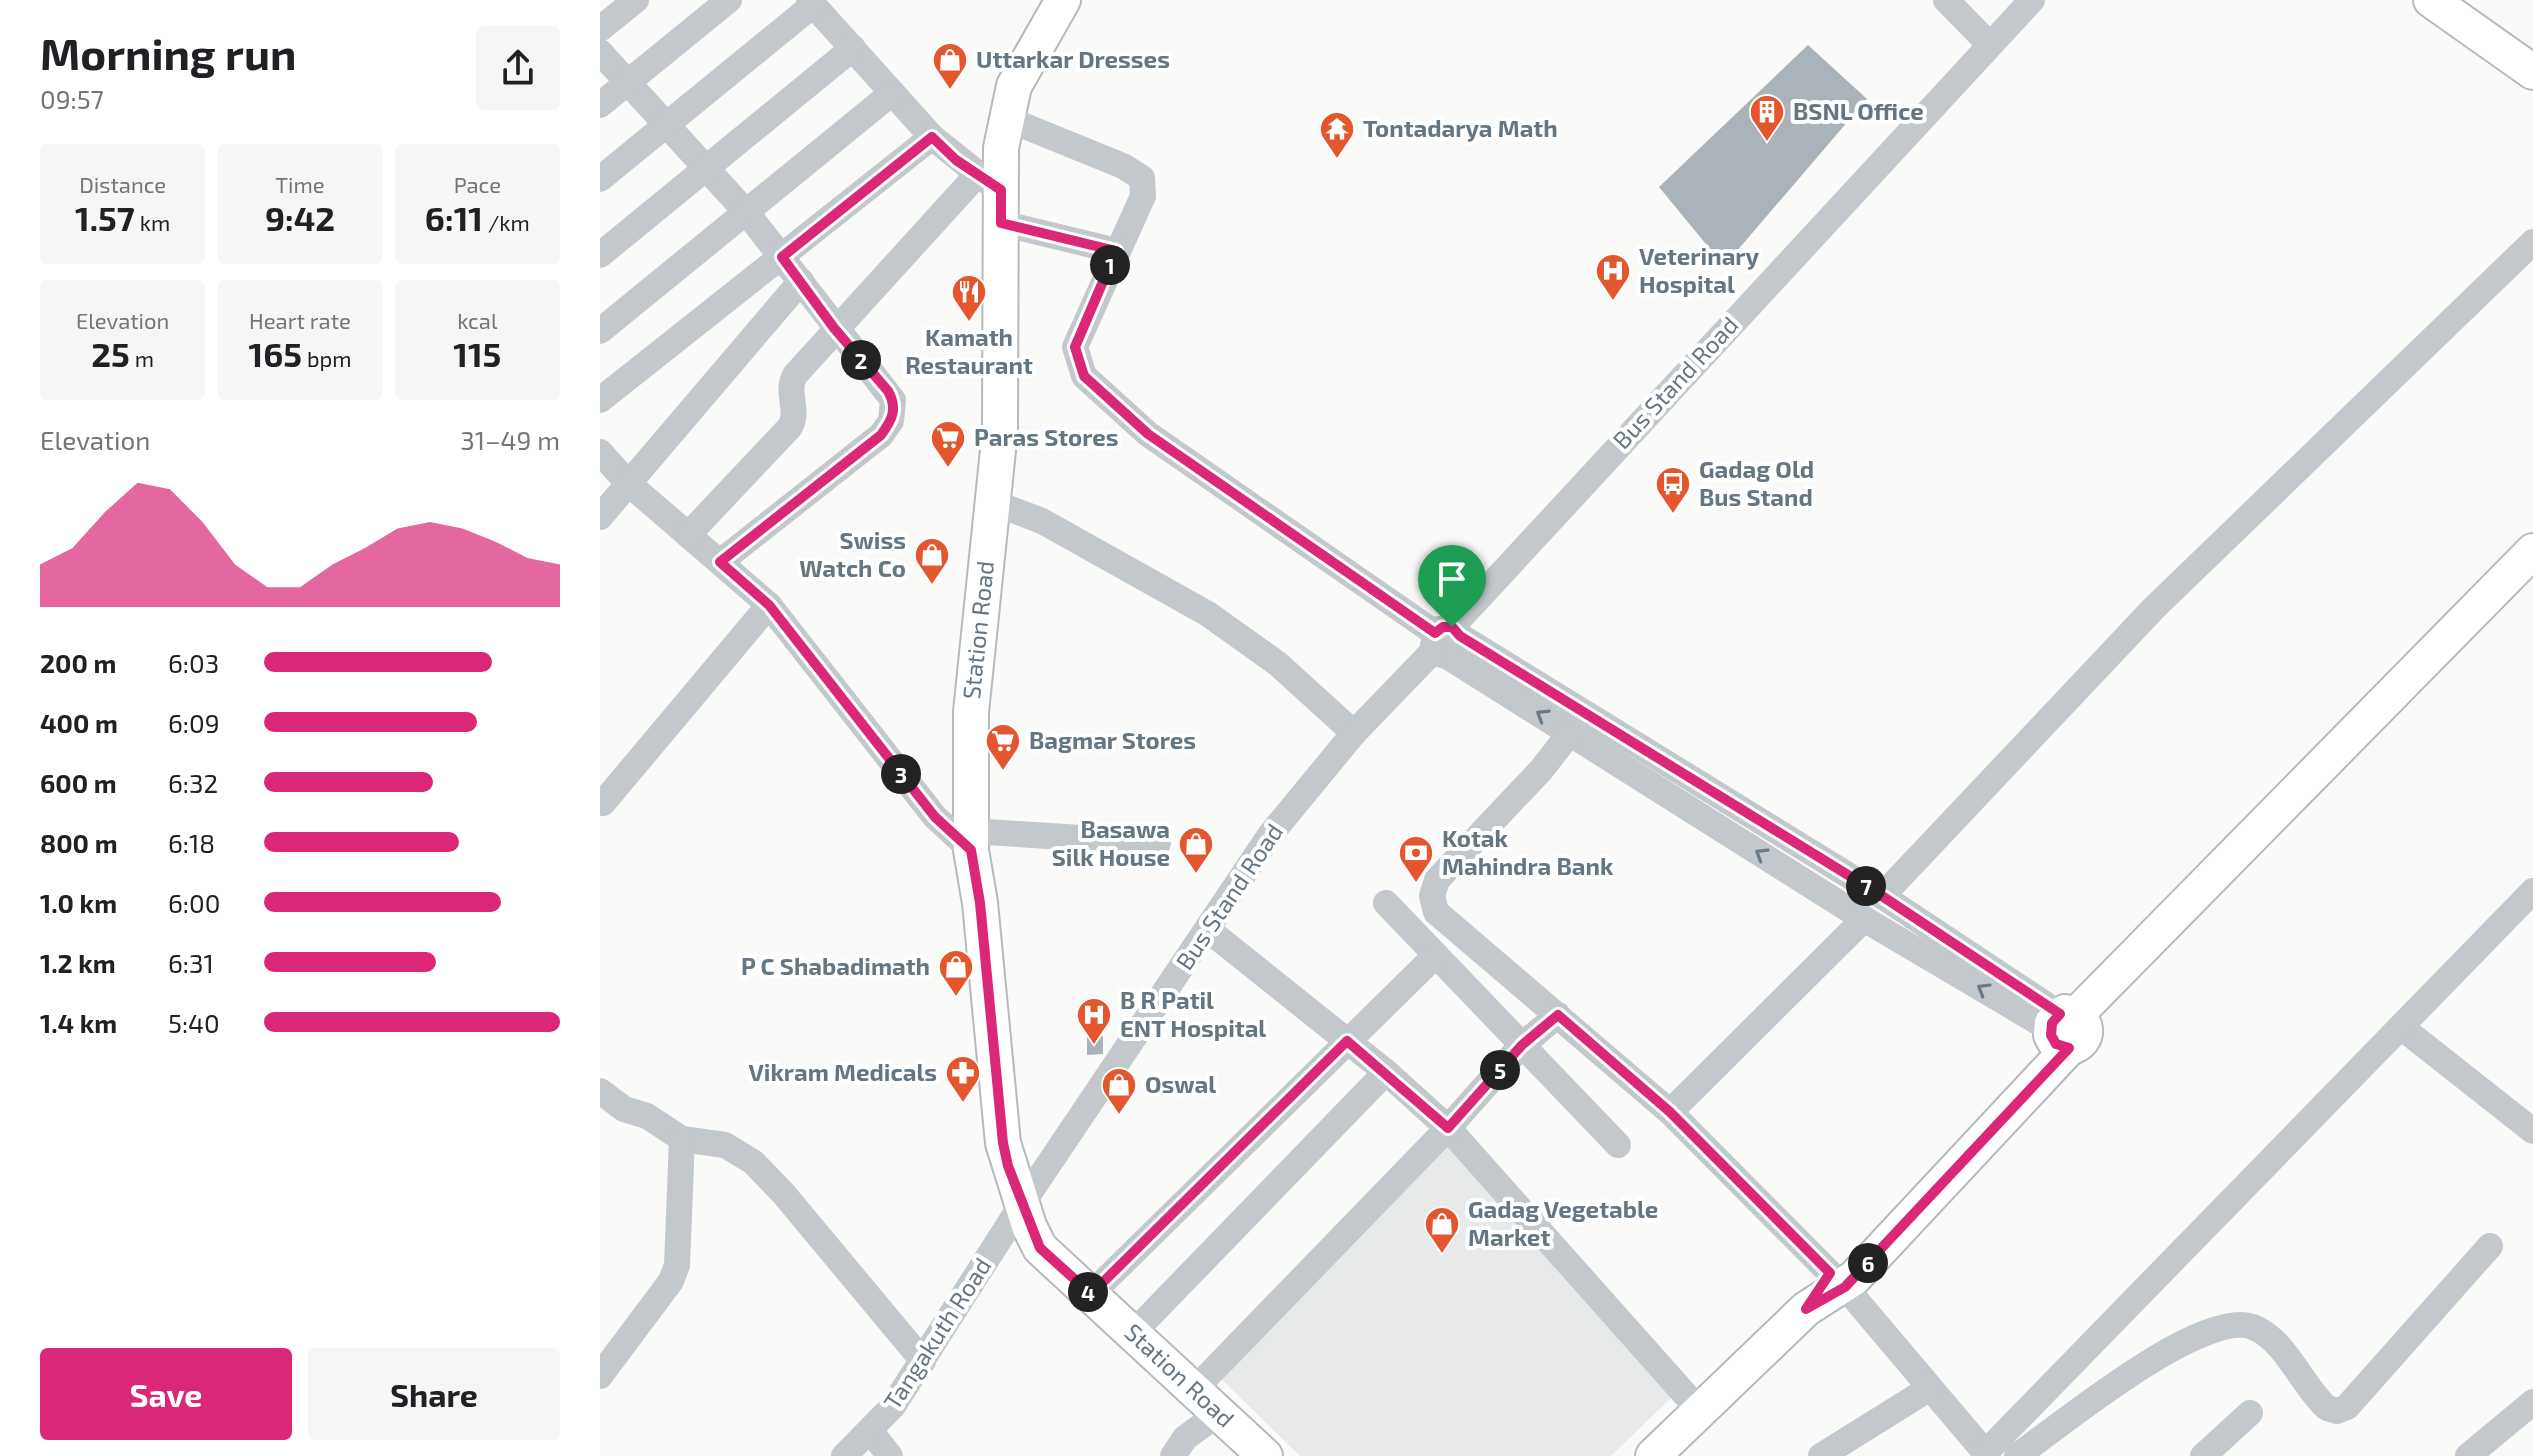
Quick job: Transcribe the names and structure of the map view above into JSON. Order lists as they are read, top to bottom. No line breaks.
{"streets":{"main road":["Station Road"],"street":["Bus Stand Road","Tangakuth Road"]},"crossings":[["Bus Stand Road","Station Road"],["Bus Stand Road","Tangakuth Road"],["Station Road","Tangakuth Road"]],"places":{"shop":["Uttarkar Dresses","Swiss Watch Co","Basawa Silk House","P C Shabadimath","Oswal","Gadag Vegetable Market"],"building":["BSNL Office"],"temple":["Tontadarya Math"],"hospital":["Veterinary Hospital","B R Patil ENT Hospital"],"restaurant":["Kamath Restaurant"],"supermarket":["Paras Stores","Bagmar Stores"],"bus stop":["Gadag Old Bus Stand"],"bank":["Kotak Mahindra Bank"],"pharmacy":["Vikram Medicals"]},"page":{"heading":["Morning run","09:57"],"stats":[["Distance","1.57 km"],["Time","9:42"],["Pace","6:11 /km"],["Elevation","25 m"],["Heart rate","165 bpm"],["kcal","115"]],"pins":["1","2","3","7","5","6","4"],"chart":["Elevation","31–49 m"],"list":[{"name":"200 m","note":"6:03"},{"name":"400 m","note":"6:09"},{"name":"600 m","note":"6:32"},{"name":"800 m","note":"6:18"},{"name":"1.0 km","note":"6:00"},{"name":"1.2 km","note":"6:31"},{"name":"1.4 km","note":"5:40"}],"buttons":["Save","Share"]}}
